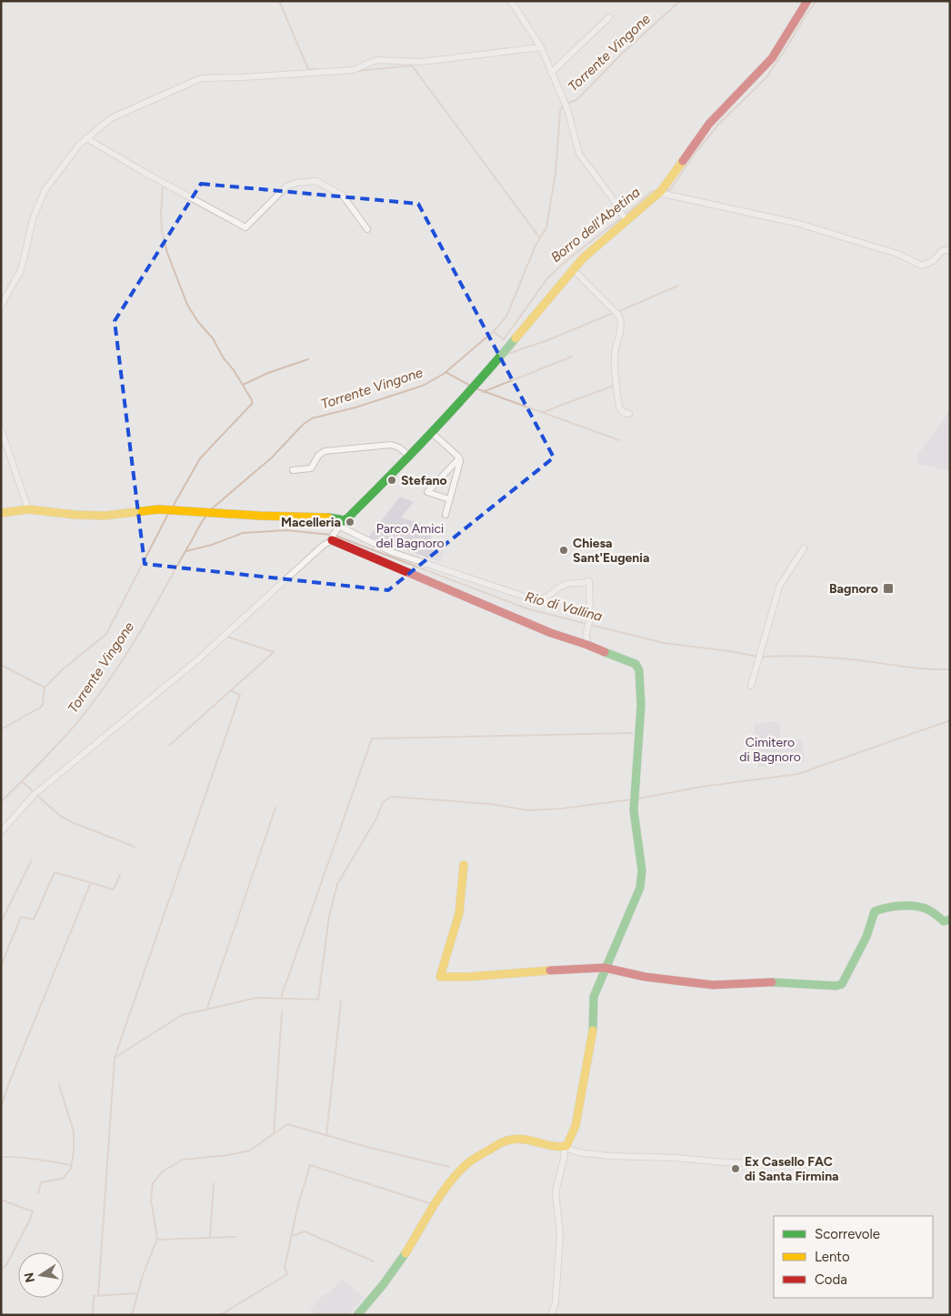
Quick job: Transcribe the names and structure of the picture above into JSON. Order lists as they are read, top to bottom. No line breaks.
{"water":["Torrente Vingone","Borro dell'Abetina","Rio di Vallina"],"parks":["Parco Amici del Bagnoro","Cimitero di Bagnoro"],"places":{"other":["Stefano","Macelleria","Chiesa Sant'Eugenia","Ex Casello FAC di Santa Firmina"],"transit":["Bagnoro"]},"legend":["Scorrevole","Lento","Coda"],"north":"left"}
